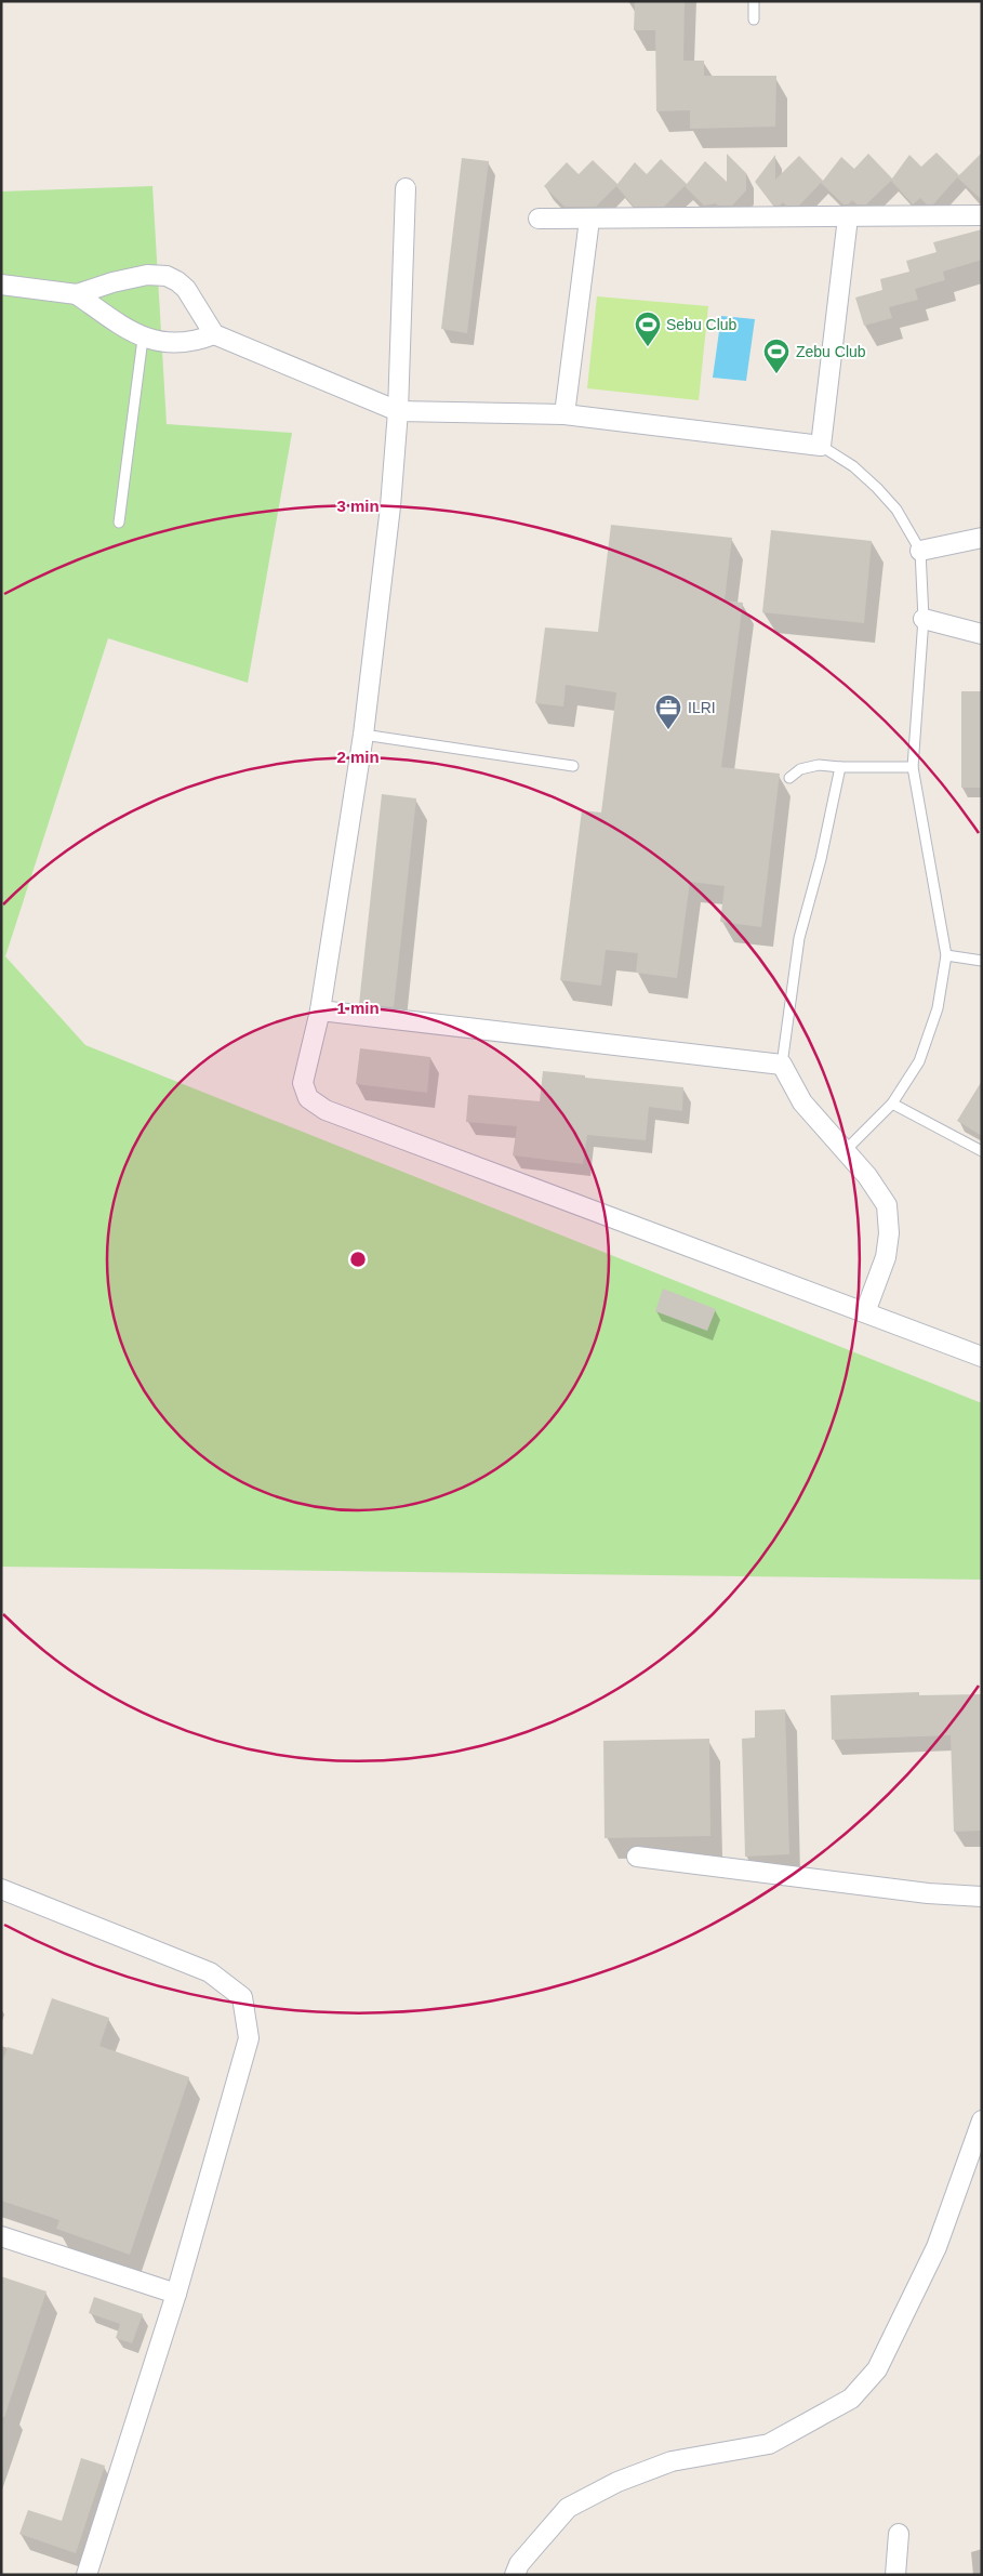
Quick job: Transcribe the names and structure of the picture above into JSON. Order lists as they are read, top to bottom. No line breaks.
{"places":{"sports":["Sebu Club","Zebu Club"],"office":["ILRI"]},"rings":["3 min","2 min","1 min"]}
